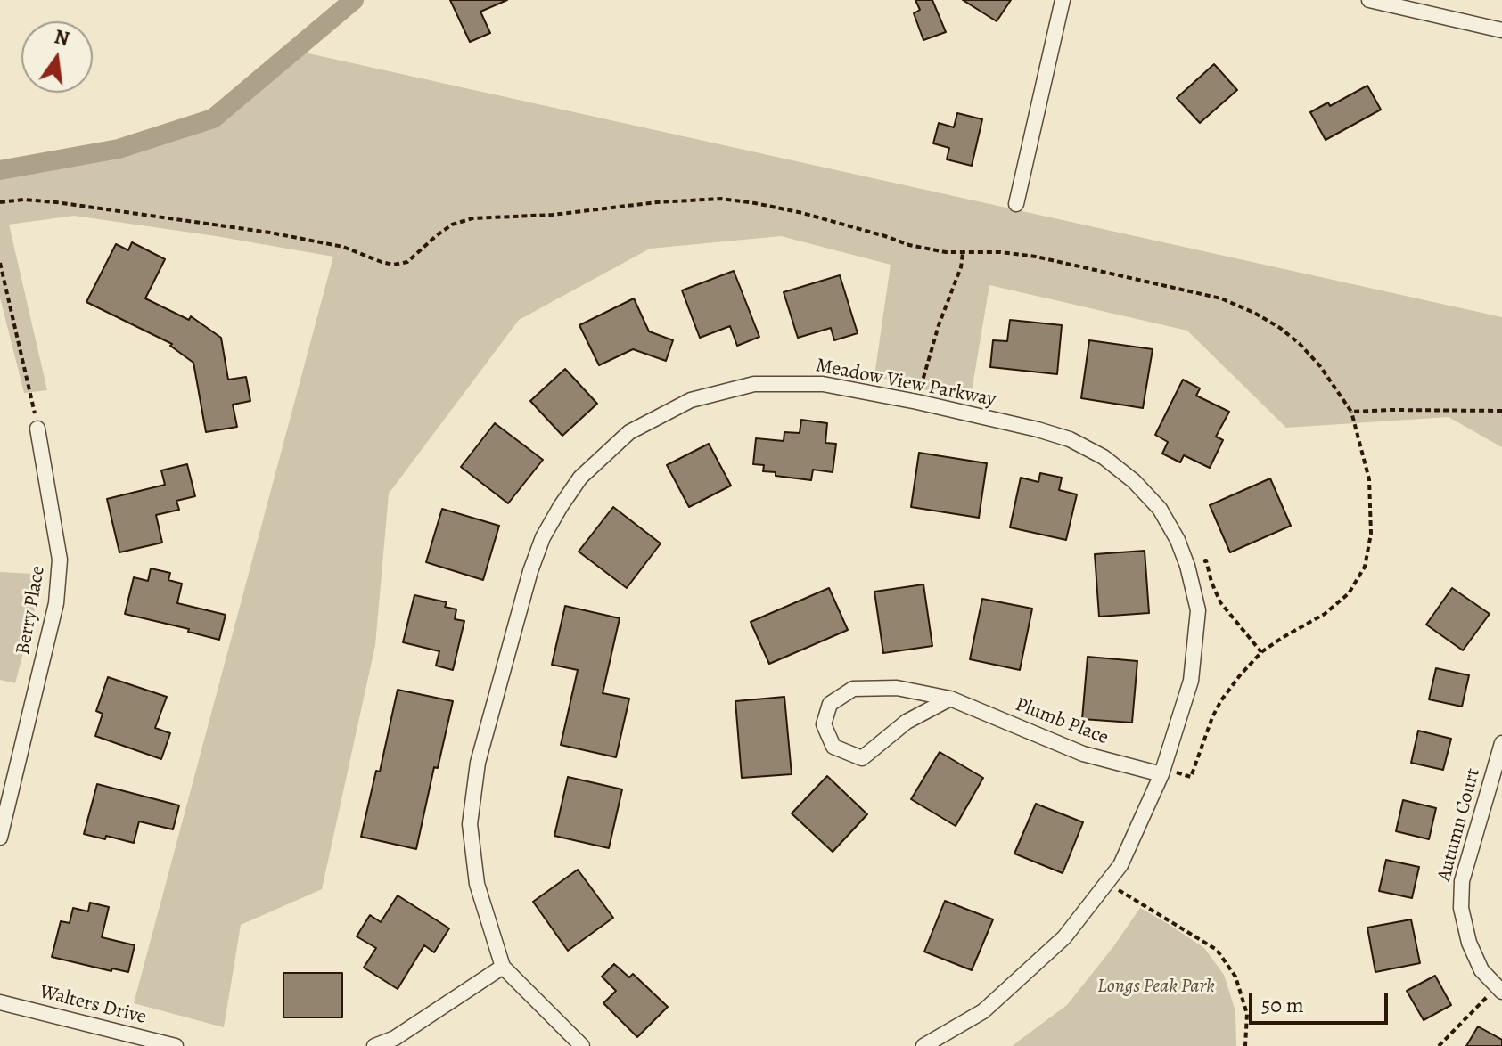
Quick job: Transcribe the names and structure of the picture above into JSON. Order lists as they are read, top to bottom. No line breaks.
{"streets":{"street":["Meadow View Parkway","Berry Place","Plumb Place","Autumn Court","Walters Drive"]},"crossings":[["Meadow View Parkway","Plumb Place"]],"parks":["Longs Peak Park"],"scale_bar":"50 m","north":"top"}
